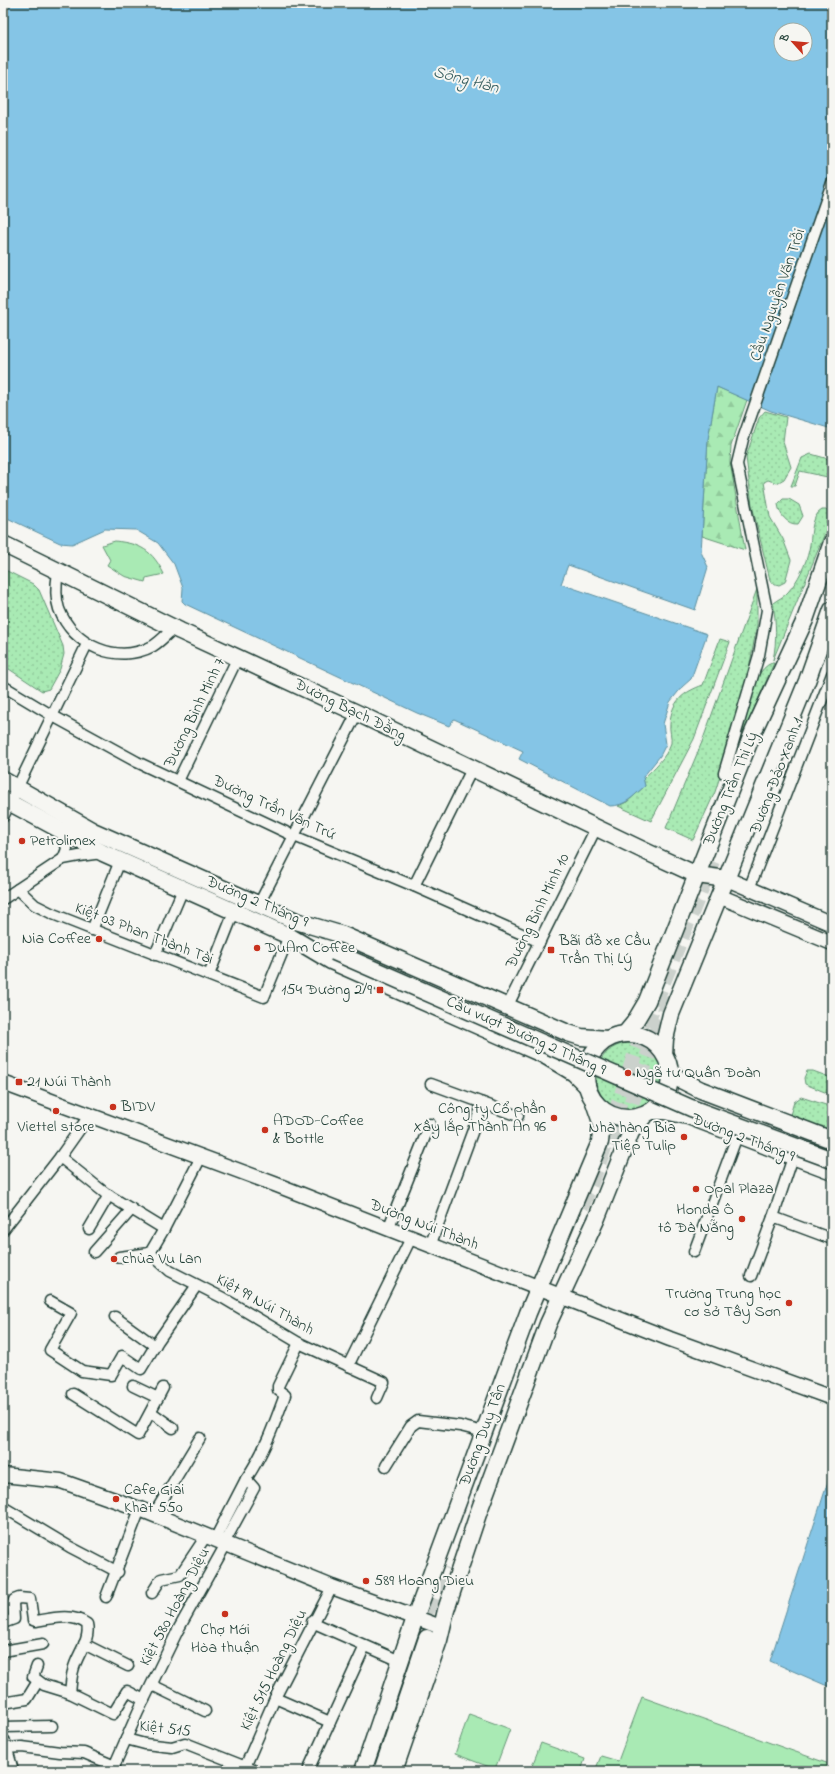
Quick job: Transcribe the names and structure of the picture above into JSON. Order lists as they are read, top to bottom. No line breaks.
{"streets":{"main road":["Đường Bạch Đằng","Đường Trần Thị Lý","Đường 2 Tháng 9","Cầu vượt Đường 2 Tháng 9","Đường Núi Thành","Đường Duy Tân"],"street":["Cầu Nguyễn Văn Trỗi","Đường Bình Minh 7","Đường Đảo Xanh 1","Đường Trần Văn Trứ","Đường Bình Minh 10","Kiệt 03 Phan Thành Tài","Kiệt 99 Núi Thành","Kiệt 580 Hoàng Diệu","Kiệt 515 Hoàng Diệu","Kiệt 515"]},"crossings":[["Đường Bạch Đằng","Đường Bình Minh 7"],["Đường Bạch Đằng","Đường Trần Thị Lý"],["Đường Bạch Đằng","Đường Bình Minh 10"],["Đường Bình Minh 7","Đường Trần Văn Trứ"],["Đường Trần Thị Lý","Đường 2 Tháng 9"],["Đường Trần Thị Lý","Đường Duy Tân"],["Đường Trần Văn Trứ","Đường Bình Minh 10"],["Đường 2 Tháng 9","Đường Bình Minh 10"],["Đường 2 Tháng 9","Kiệt 03 Phan Thành Tài"],["Đường 2 Tháng 9","Cầu vượt Đường 2 Tháng 9"],["Đường 2 Tháng 9","Đường Duy Tân"],["Kiệt 03 Phan Thành Tài","Cầu vượt Đường 2 Tháng 9"],["Đường Núi Thành","Đường Duy Tân"],["Kiệt 580 Hoàng Diệu","Kiệt 515"],["Kiệt 515 Hoàng Diệu","Kiệt 515"]],"water":["Sông Hàn"],"places":{"other":["Petrolimex","Nia Coffee","DuAm Coffee","Ngã tư Quân Đoàn","BIDV","Viettel store","Công ty Cổ phần Xây lắp Thành An 96","ADOD-Coffee & Bottle","Nhà hàng Bia Tiệp Tulip","Opal Plaza","Honda Ô tô Đà Nẵng","chùa Vu Lan","Trường Trung học cơ sở Tây Sơn","Cafe Giai Khat 550","589 Hoang Dieu","Chợ Mới Hòa thuận"],"transit":["Bãi đỗ xe Cầu Trần Thị Lý","154 Đường 2/9","21 Núi Thành"]},"north":"top left"}
